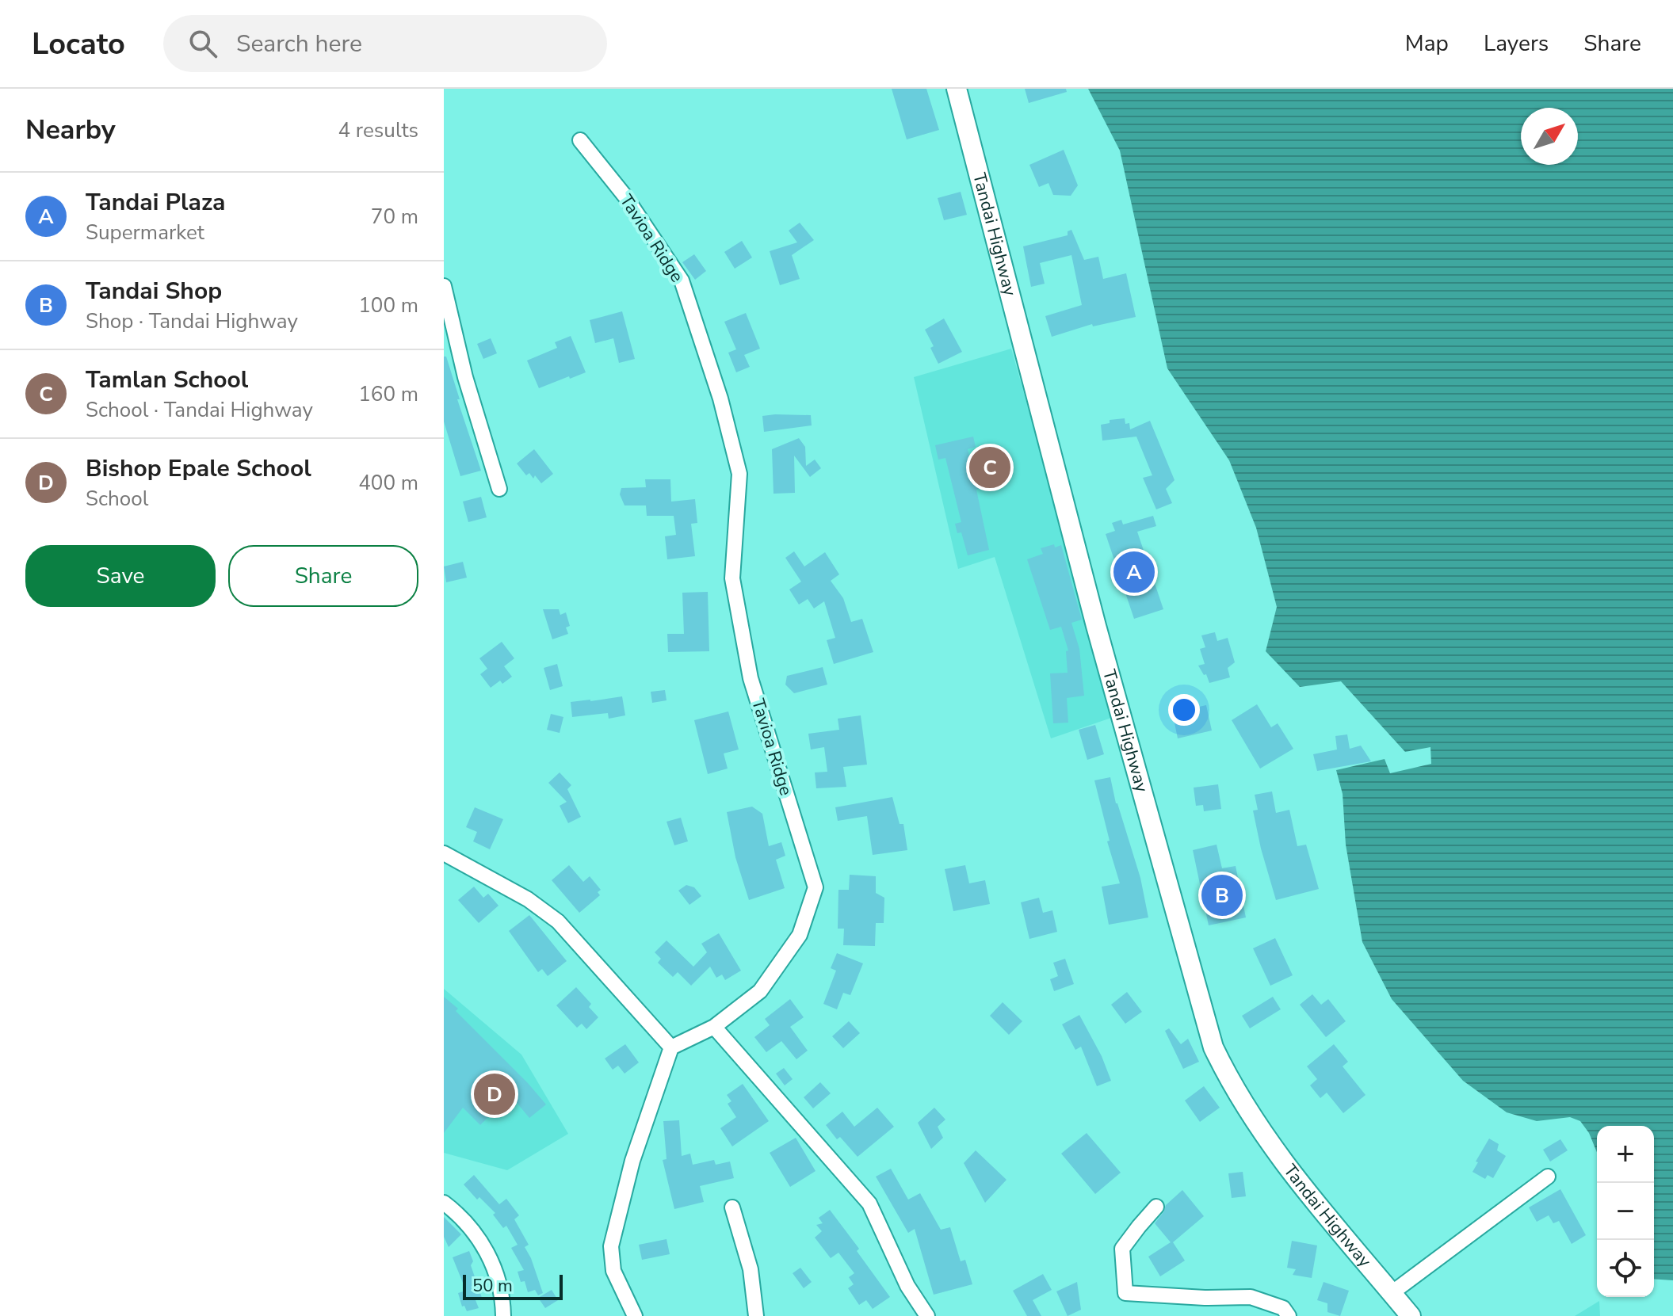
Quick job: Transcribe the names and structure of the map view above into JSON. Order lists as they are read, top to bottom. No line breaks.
{"streets":{"main road":["Tandai Highway"],"street":["Tavioa Ridge"]},"scale_bar":"50 m","north":"top right","page":{"header":"Locato","search":"Search here","nav":["Map","Layers","Share"],"heading":["Nearby","4 results"],"list":[{"mark":"A","name":"Tandai Plaza","note":"Supermarket","value":"70 m"},{"mark":"B","name":"Tandai Shop","note":"Shop · Tandai Highway","value":"100 m"},{"mark":"C","name":"Tamlan School","note":"School · Tandai Highway","value":"160 m"},{"mark":"D","name":"Bishop Epale School","note":"School","value":"400 m"}],"pins":["C","A","B","D"],"buttons":["Save","Share"],"map_buttons":["+","−"],"scale":"50 m"}}
